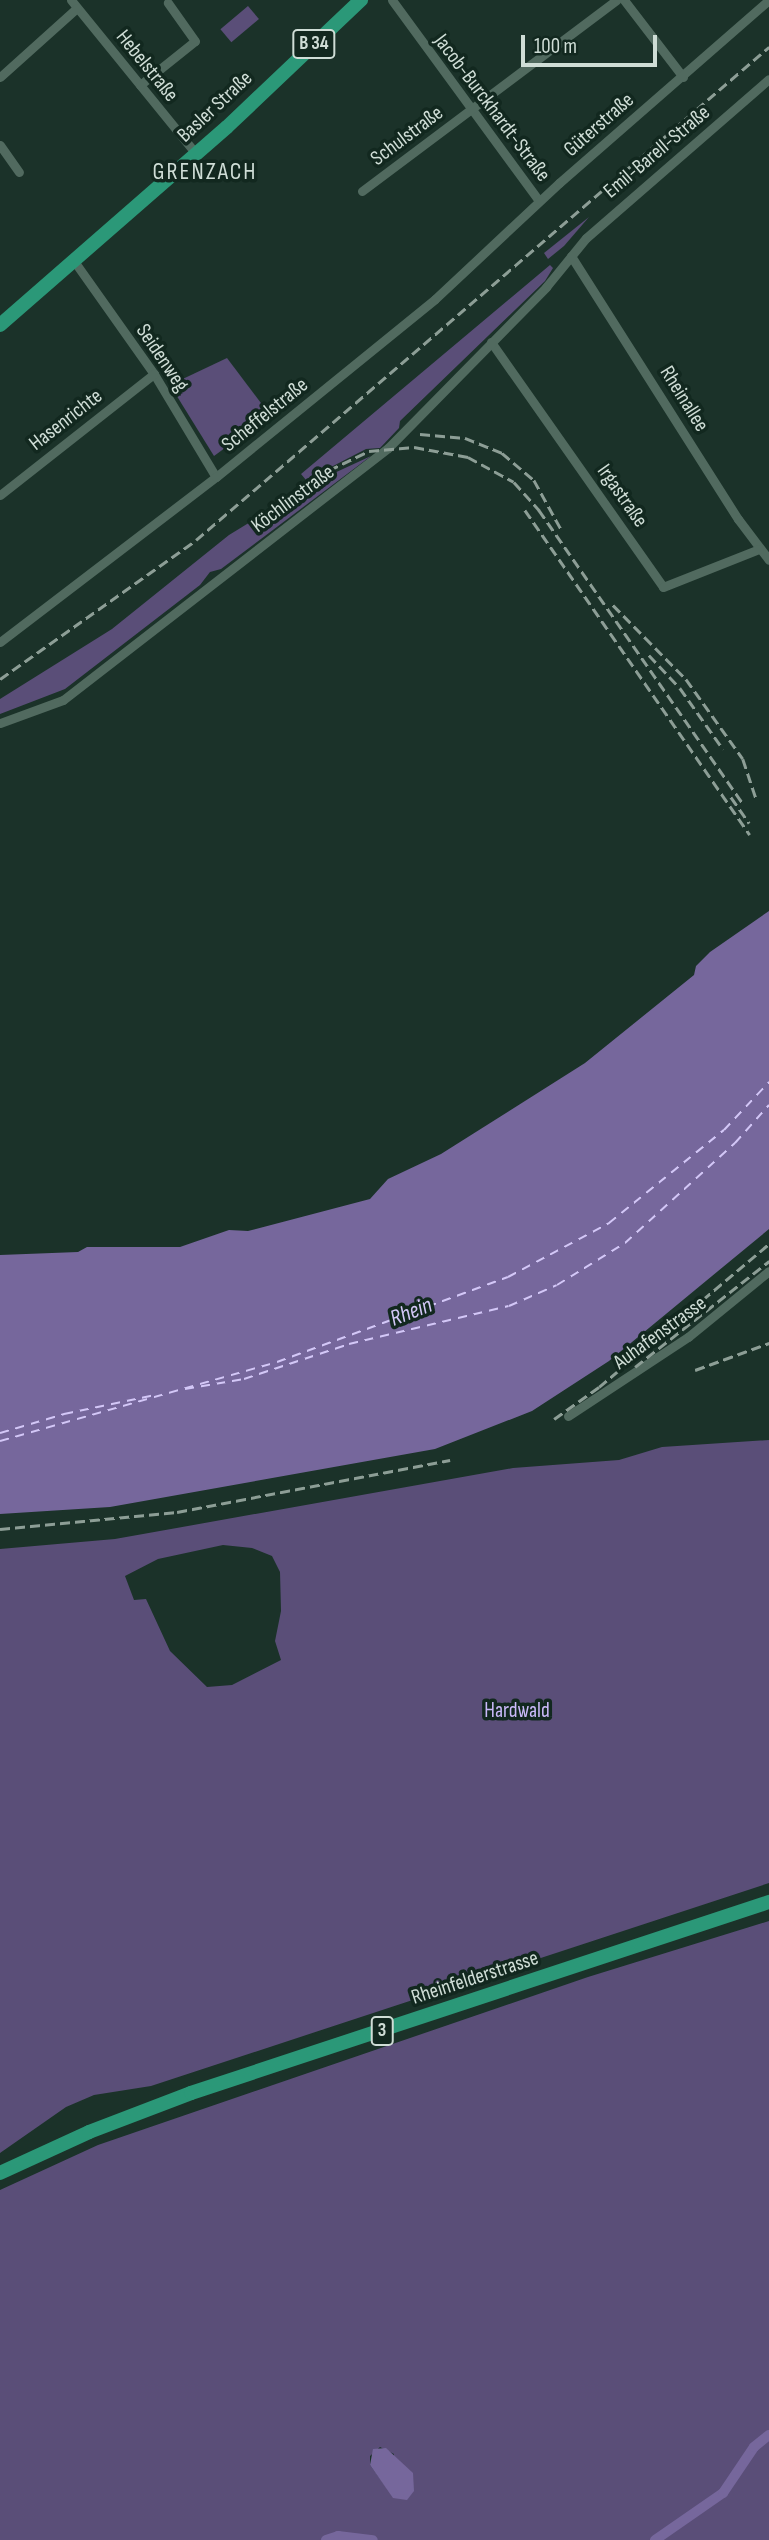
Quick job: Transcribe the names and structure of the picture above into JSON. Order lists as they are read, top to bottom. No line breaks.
{"streets":{"main road":["B 34","Basler Straße","Rheinfelderstrasse","3"],"street":["Hebelstraße","Jacob-Burckhardt-Straße","Güterstraße","Schulstraße","Emil-Barell-Straße","Seidenweg","Rheinallee","Scheffelstraße","Hasenrichte","Irgastraße","Köchlinstraße","Auhafenstrasse"]},"crossings":[["Hebelstraße","Basler Straße"],["Basler Straße","Seidenweg"],["Jacob-Burckhardt-Straße","Güterstraße"],["Jacob-Burckhardt-Straße","Schulstraße"],["Jacob-Burckhardt-Straße","Scheffelstraße"],["Güterstraße","Scheffelstraße"],["Emil-Barell-Straße","Rheinallee"],["Emil-Barell-Straße","Köchlinstraße"],["Seidenweg","Scheffelstraße"],["Seidenweg","Hasenrichte"],["Rheinallee","Irgastraße"],["Rheinallee","Köchlinstraße"],["Irgastraße","Köchlinstraße"]],"districts":["GRENZACH"],"water":["Rhein"],"parks":["Hardwald"],"scale_bar":"100 m"}
